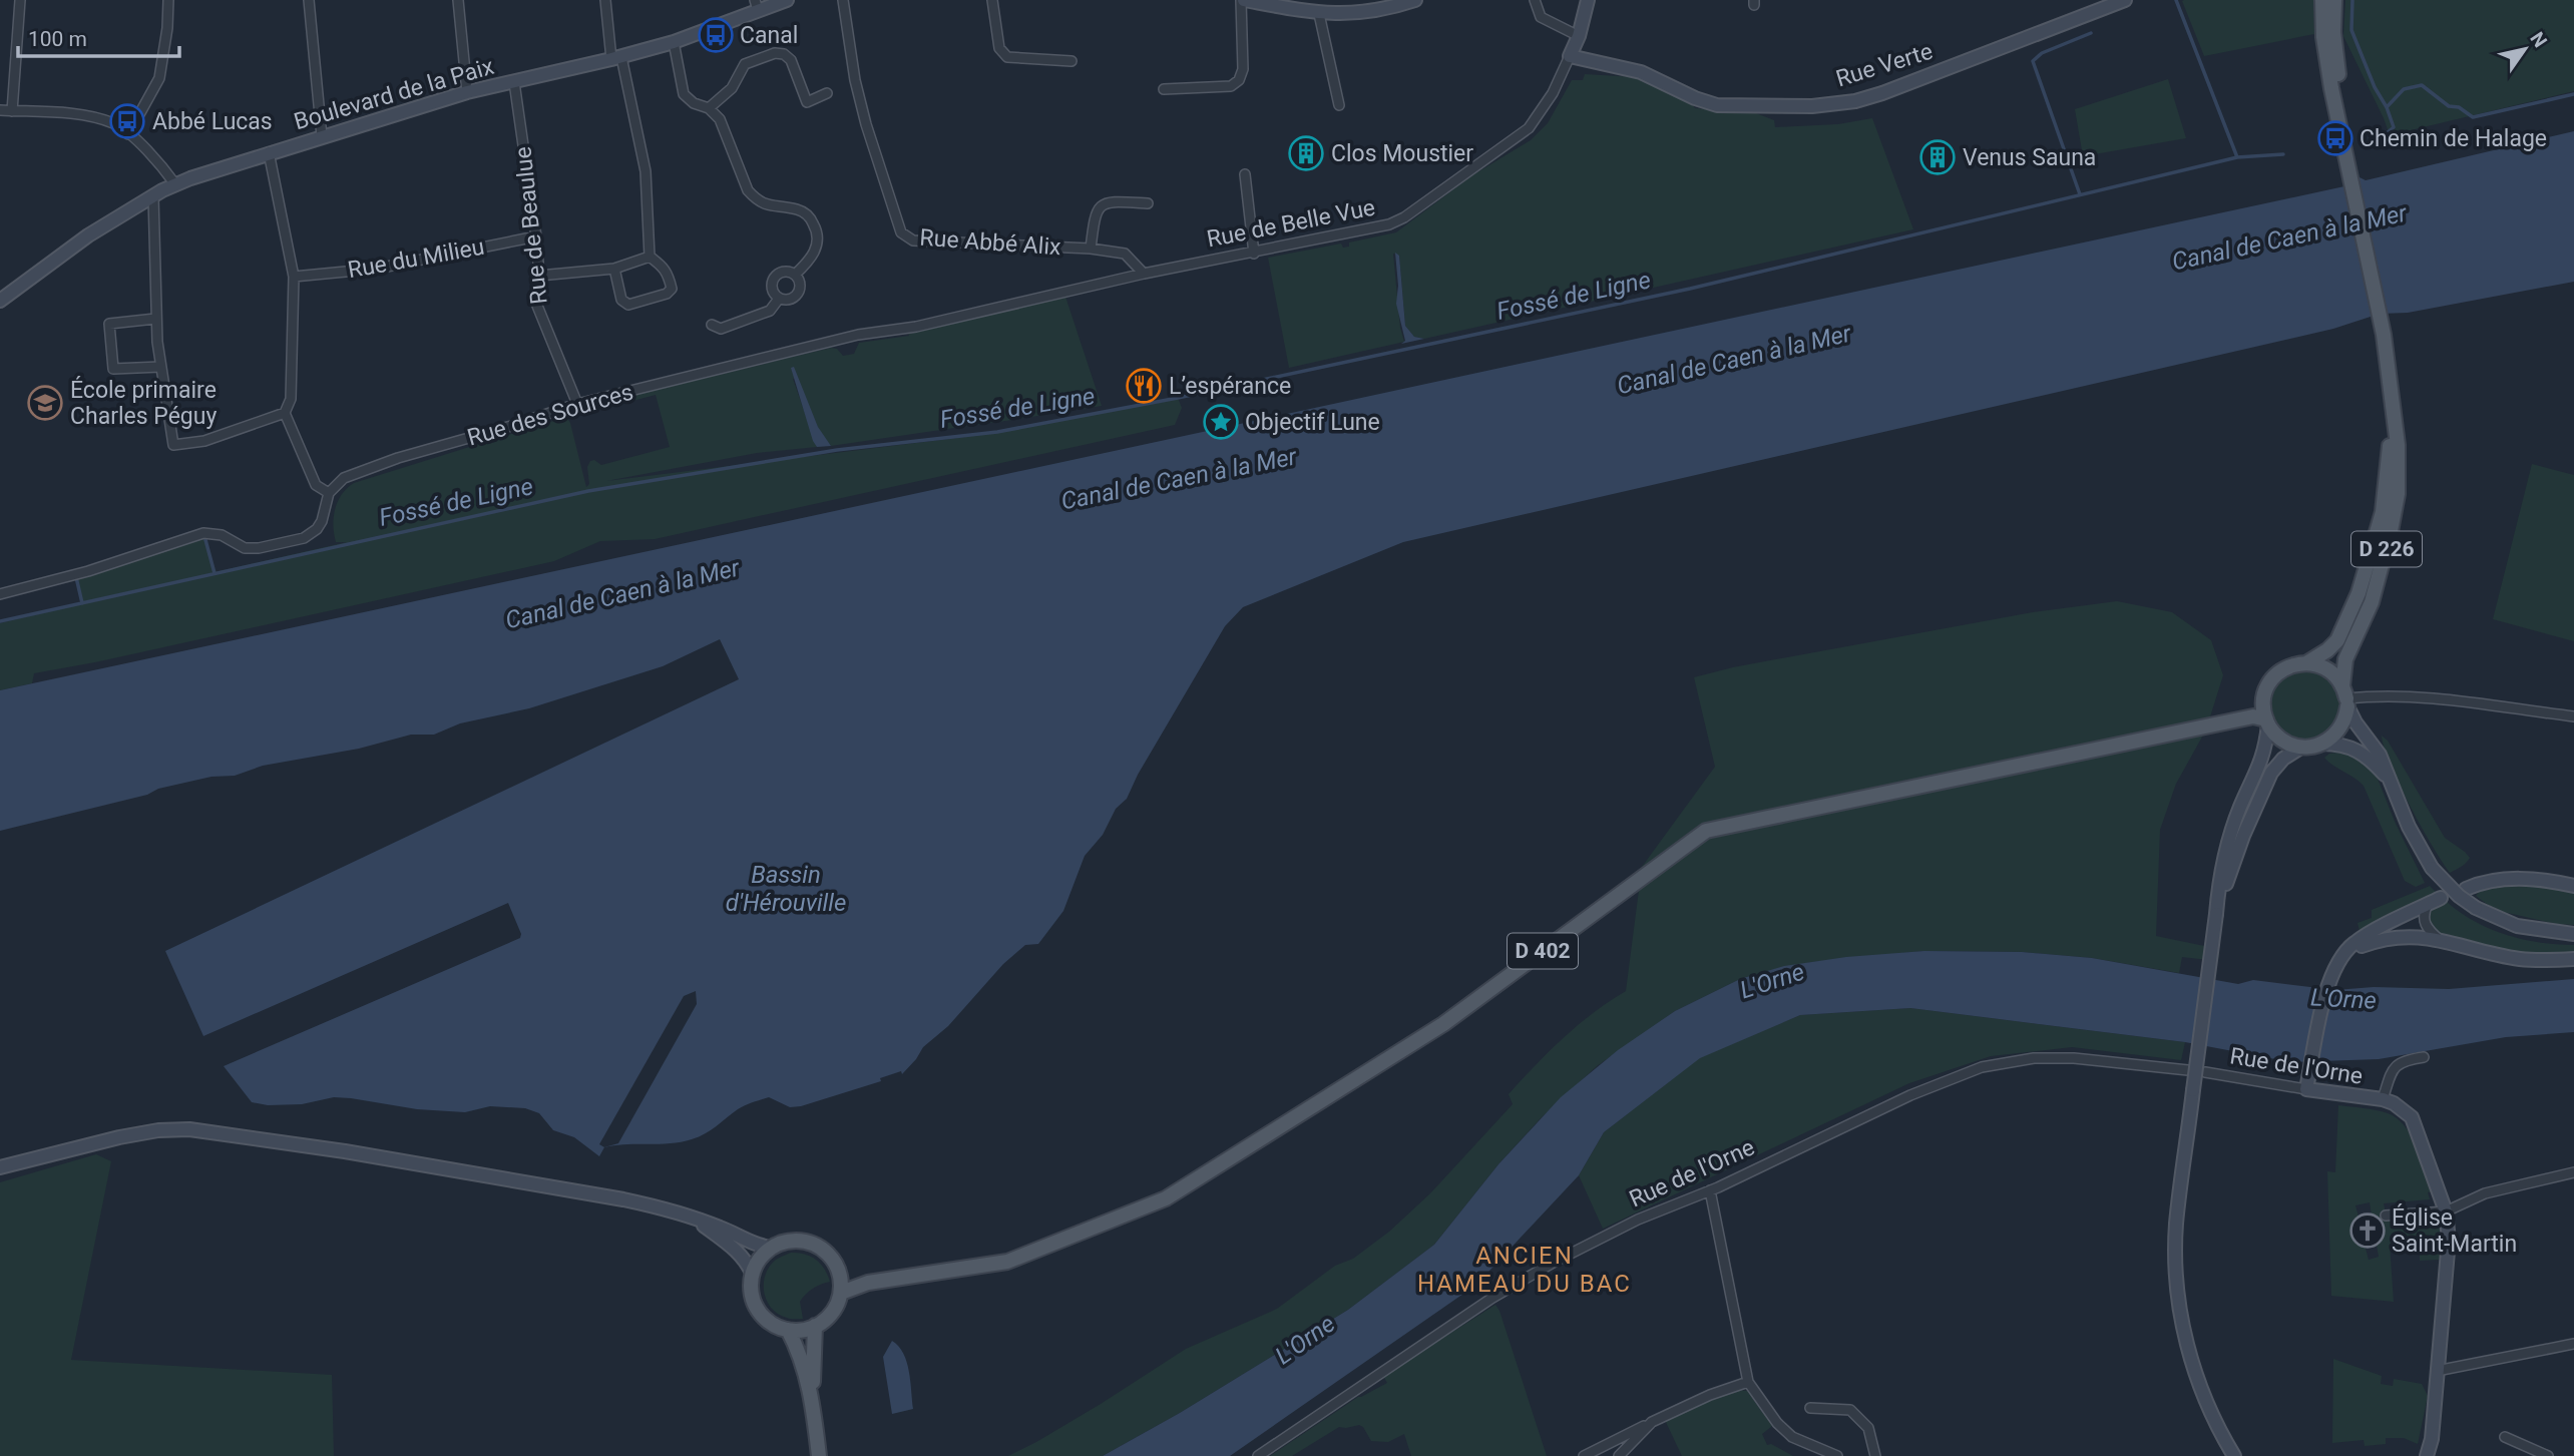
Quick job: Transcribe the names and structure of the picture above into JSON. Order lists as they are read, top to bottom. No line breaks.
{"streets":{"main road":["D 226","D 402"],"street":["Rue Verte","Boulevard de la Paix","Rue de Belle Vue","Rue de Beaulue","Rue Abbé Alix","Rue du Milieu","Rue des Sources","Rue de l'Orne"]},"crossings":[["Rue Verte","Rue de Belle Vue"],["Boulevard de la Paix","Rue de Beaulue"],["Rue de Belle Vue","Rue Abbé Alix"],["Rue de Belle Vue","Rue des Sources"],["Rue de Beaulue","Rue du Milieu"],["Rue de Beaulue","Rue des Sources"],["Rue Abbé Alix","Rue des Sources"],["D 226","D 402"]],"districts":["ANCIEN HAMEAU DU BAC"],"water":["Canal de Caen à la Mer","Fossé de Ligne","Bassin d'Hérouville","L'Orne"],"places":{"bus stop":["Canal","Abbé Lucas","Chemin de Halage"],"building":["Clos Moustier","Venus Sauna"],"restaurant":["L’espérance"],"school or university":["École primaire Charles Péguy"],"place":["Objectif Lune"],"church":["Église Saint-Martin"]},"scale_bar":"100 m","north":"top right"}
